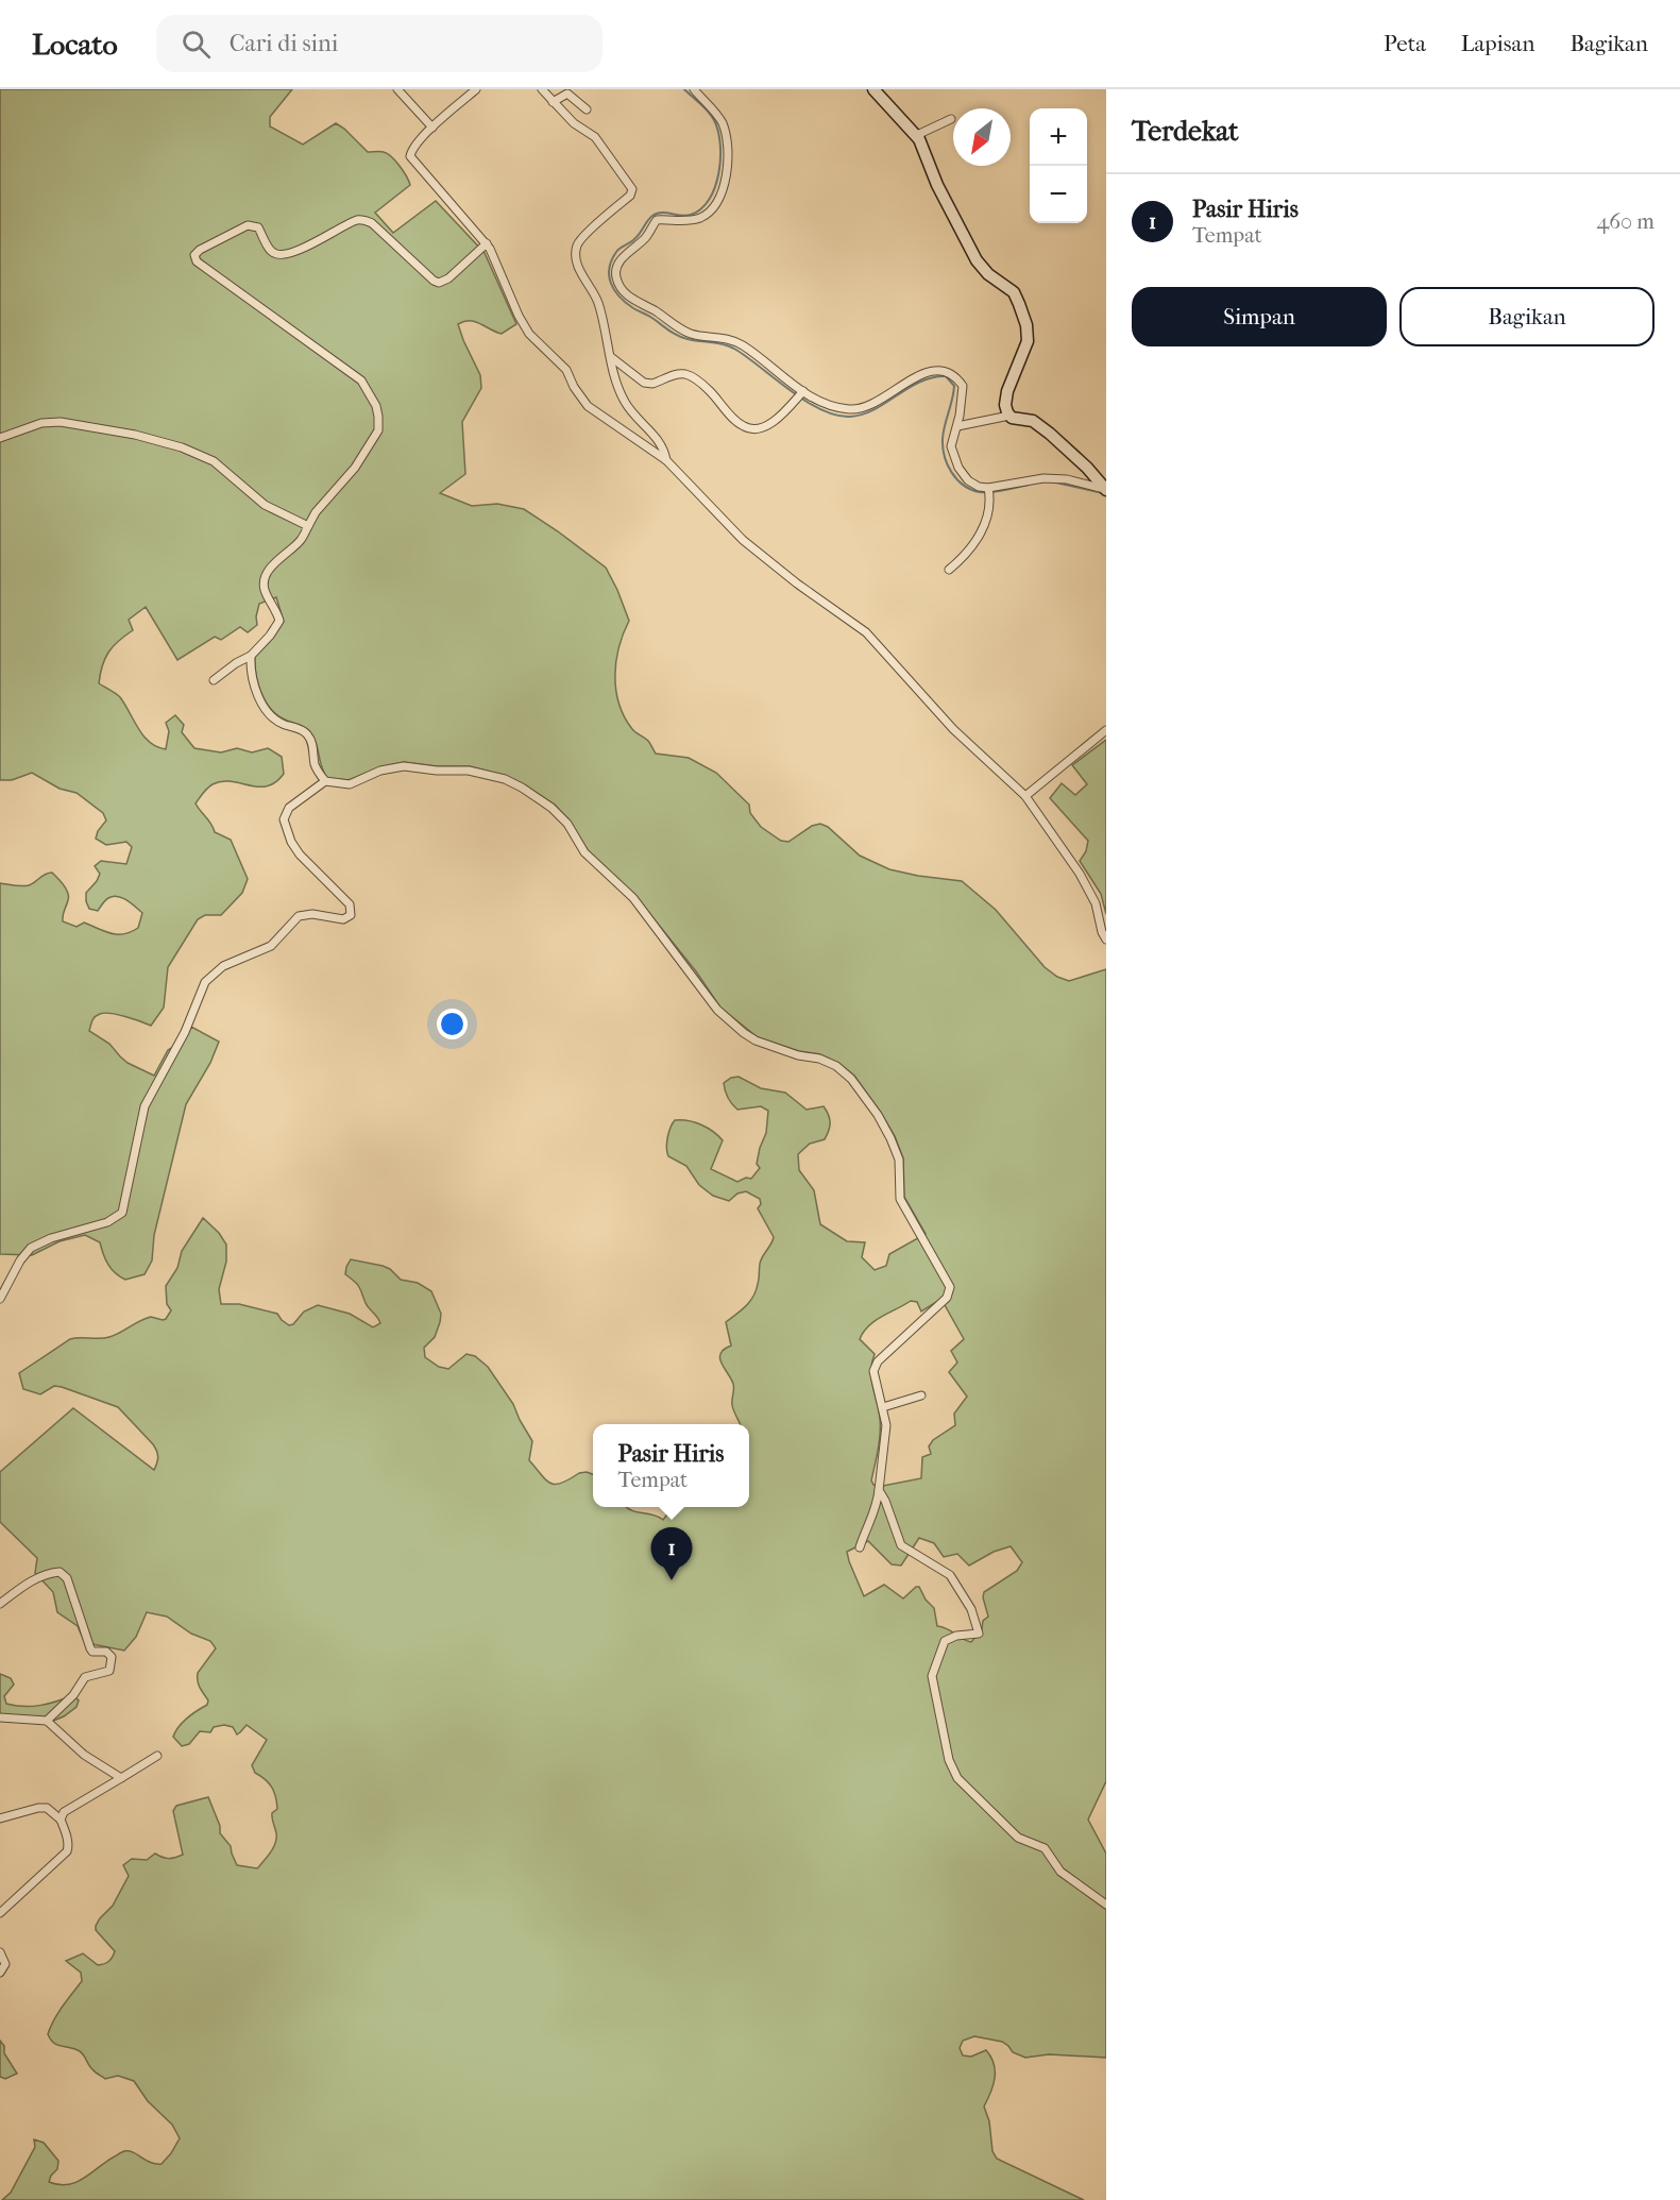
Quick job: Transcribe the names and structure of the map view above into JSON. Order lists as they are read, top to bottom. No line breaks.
{"north":"bottom left","page":{"header":"Locato","search":"Cari di sini","nav":["Peta","Lapisan","Bagikan"],"heading":"Terdekat","map_buttons":["+","−"],"list":[{"mark":"1","name":"Pasir Hiris","note":"Tempat","value":"460 m"}],"buttons":["Simpan","Bagikan"],"popup":["Pasir Hiris","Tempat"],"pins":"1"}}
